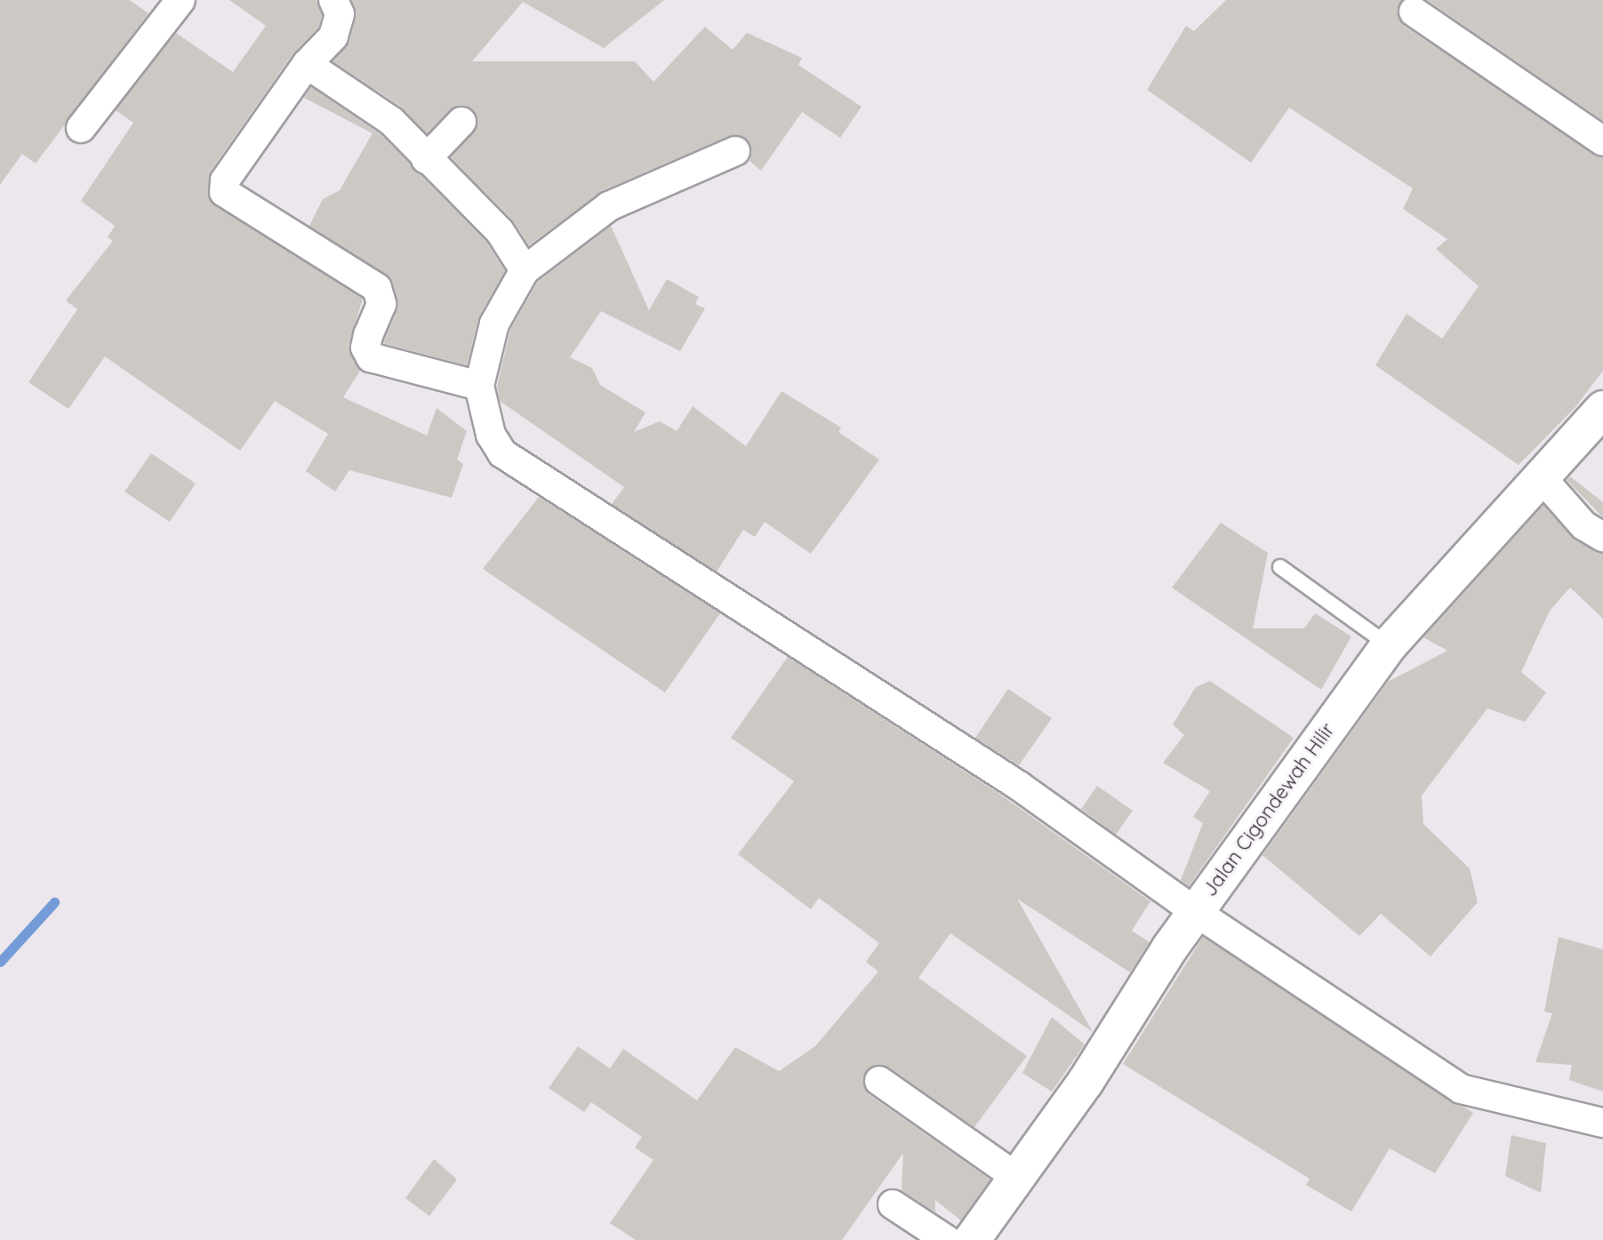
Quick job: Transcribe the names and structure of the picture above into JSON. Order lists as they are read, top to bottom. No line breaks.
{"streets":{"street":["Jalan Cigondewah Hilir"]}}
